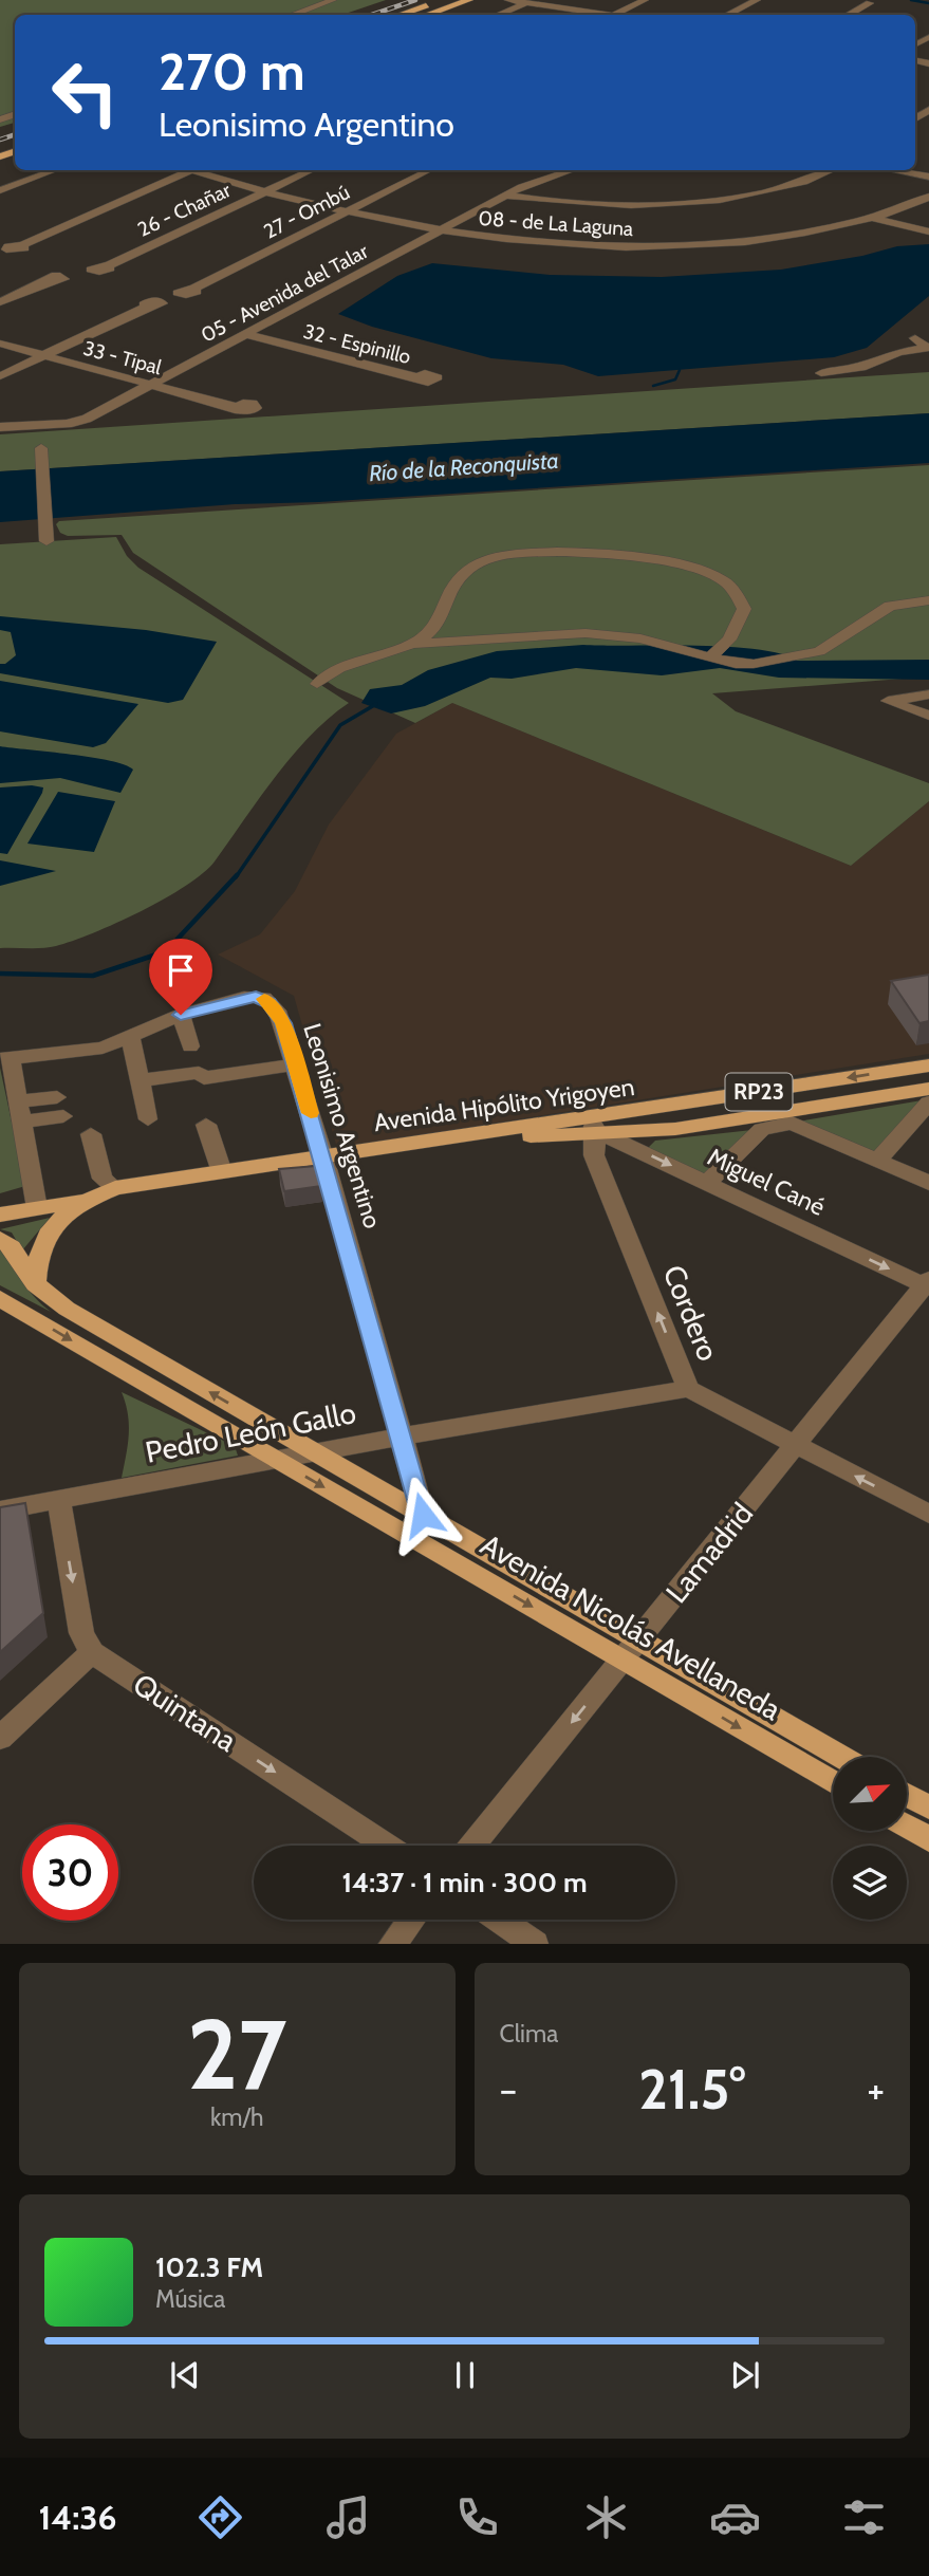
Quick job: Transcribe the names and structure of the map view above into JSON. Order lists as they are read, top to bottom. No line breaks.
{"streets":{"main road":["RP23","Avenida Hipólito Yrigoyen","Avenida Nicolás Avellaneda"],"street":["26 - Chañar","27 - Ombú","08 - de La Laguna","05 - Avenida del Talar","32 - Espinillo","33 - Tipal","Leonisimo Argentino","Miguel Cané","Cordero","Pedro León Gallo","Lamadrid","Quintana"]},"crossings":[["26 - Chañar","08 - de La Laguna"],["27 - Ombú","08 - de La Laguna"],["08 - de La Laguna","05 - Avenida del Talar"],["05 - Avenida del Talar","32 - Espinillo"],["05 - Avenida del Talar","33 - Tipal"],["Avenida Hipólito Yrigoyen","Leonisimo Argentino"],["Avenida Hipólito Yrigoyen","Miguel Cané"],["Avenida Hipólito Yrigoyen","Cordero"],["Leonisimo Argentino","Pedro León Gallo"],["Leonisimo Argentino","Avenida Nicolás Avellaneda"],["Miguel Cané","Cordero"],["Miguel Cané","Lamadrid"],["Cordero","Pedro León Gallo"],["Cordero","Lamadrid"],["Pedro León Gallo","Avenida Nicolás Avellaneda"],["Lamadrid","Avenida Nicolás Avellaneda"]],"one_way":["Miguel Cané","Cordero","Quintana"],"water":["Río de la Reconquista"],"north":"top right","page":{"turn":["270 m","Leonisimo Argentino"],"limit":"30","trip":"14:37 · 1 min · 300 m","tile":[["27","km/h"],"Clima"],"heat":["−","21.5°","+"],"song":["102.3 FM","Música"],"tabs":"14:36"}}
